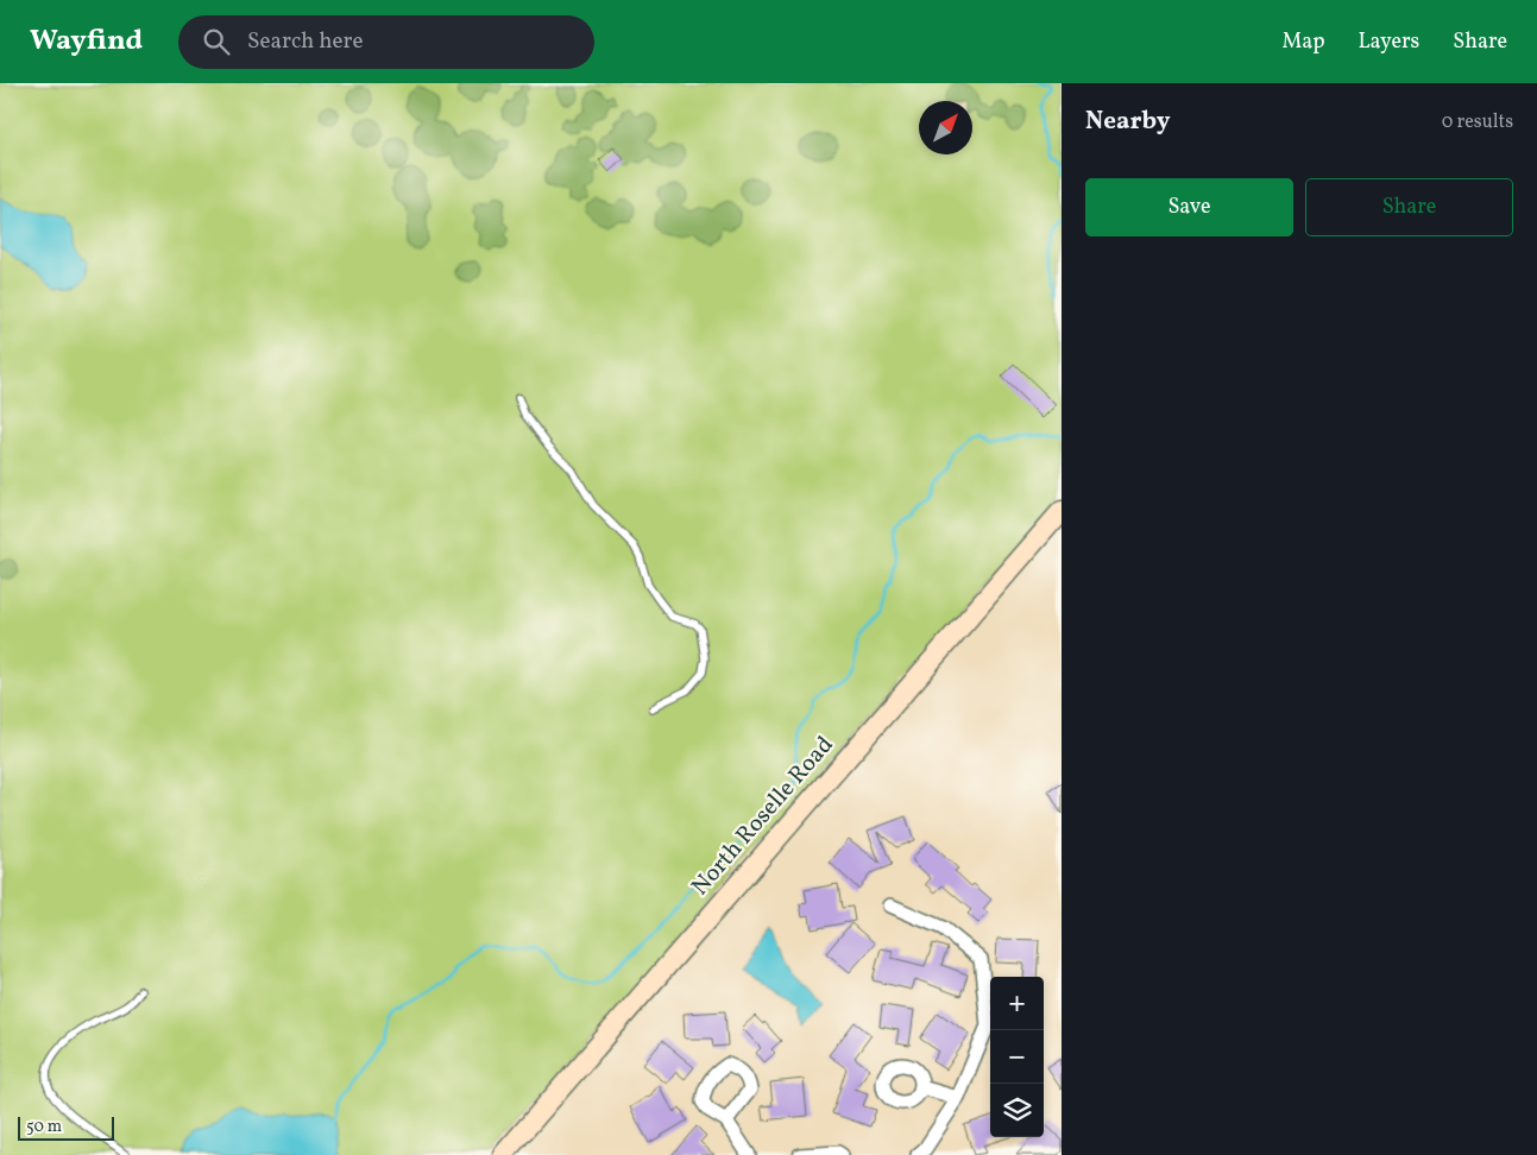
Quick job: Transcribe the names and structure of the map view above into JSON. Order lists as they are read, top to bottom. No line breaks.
{"streets":{"main road":["North Roselle Road"]},"scale_bar":"50 m","north":"top right","page":{"header":"Wayfind","search":"Search here","nav":["Map","Layers","Share"],"heading":["Nearby","0 results"],"buttons":["Save","Share"],"map_buttons":["+","−"],"scale":"50 m"}}
